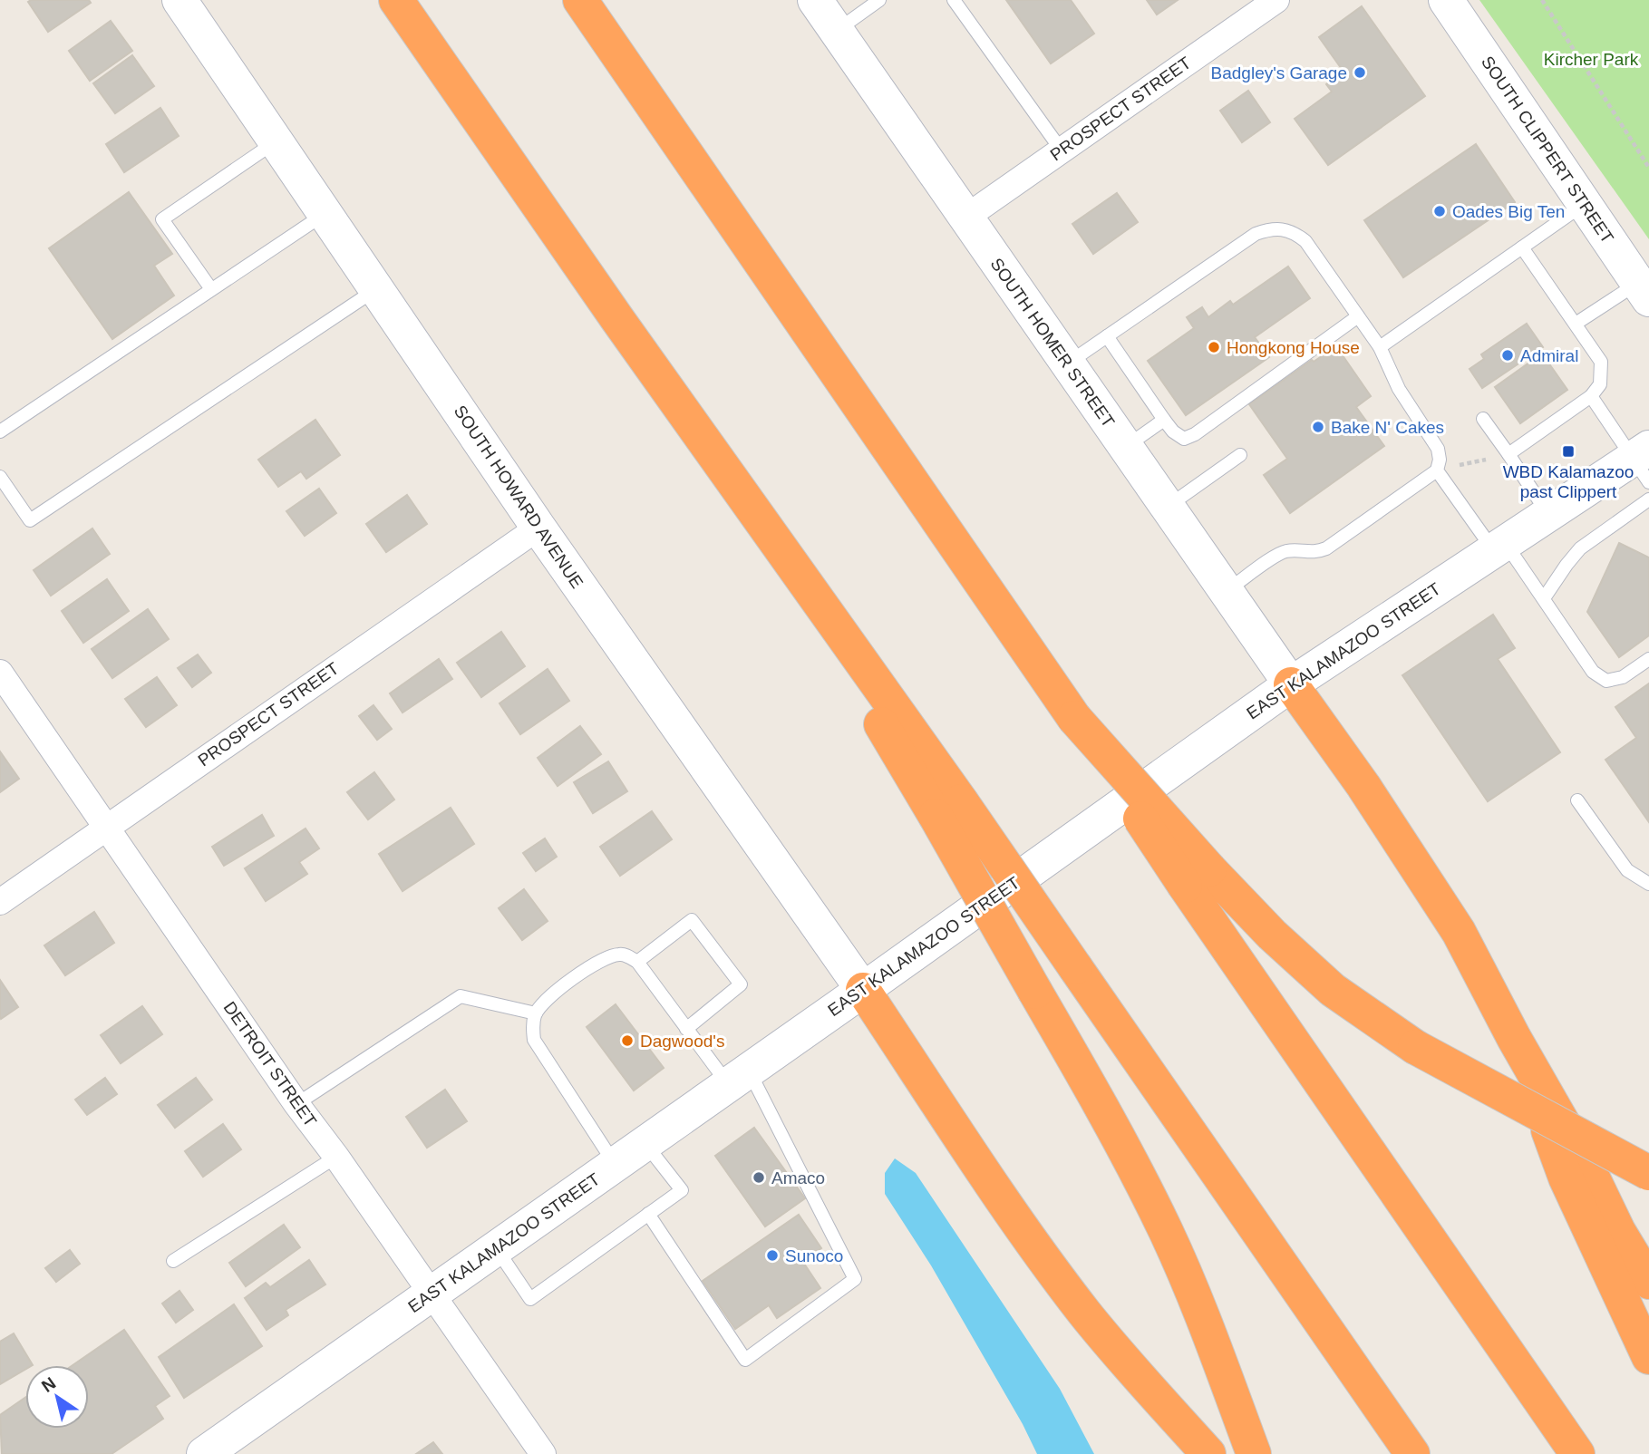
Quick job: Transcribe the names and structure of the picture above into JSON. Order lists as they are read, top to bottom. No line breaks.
{"streets":{"street":["PROSPECT STREET","SOUTH CLIPPERT STREET","SOUTH HOMER STREET","SOUTH HOWARD AVENUE","EAST KALAMAZOO STREET","DETROIT STREET"]},"crossings":[["PROSPECT STREET","SOUTH HOMER STREET"],["PROSPECT STREET","SOUTH HOWARD AVENUE"],["PROSPECT STREET","DETROIT STREET"],["SOUTH HOMER STREET","EAST KALAMAZOO STREET"],["SOUTH HOWARD AVENUE","EAST KALAMAZOO STREET"],["EAST KALAMAZOO STREET","DETROIT STREET"]],"parks":["Kircher Park"],"places":{"other":["Badgley's Garage","Oades Big Ten","Hongkong House","Admiral","Bake N' Cakes","Dagwood's","Amaco","Sunoco"],"transit":["WBD Kalamazoo past Clippert"]},"north":"top left"}
